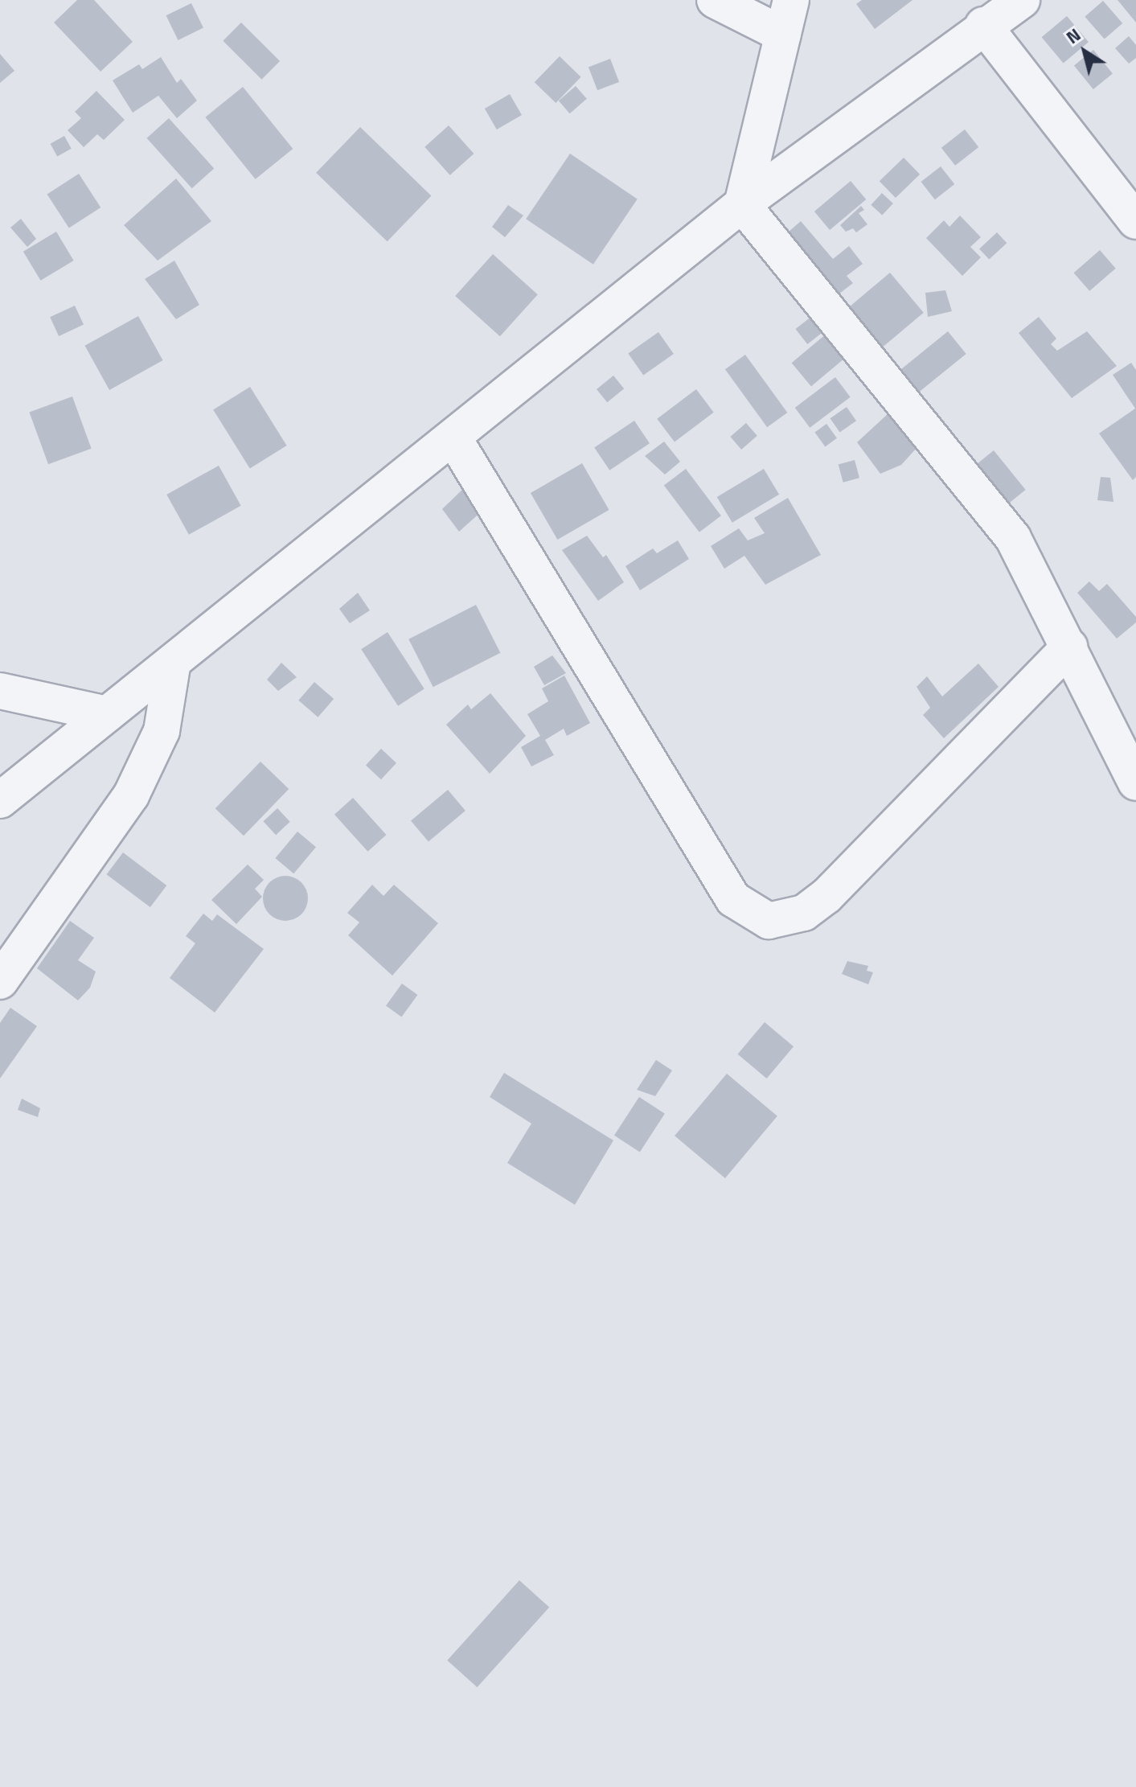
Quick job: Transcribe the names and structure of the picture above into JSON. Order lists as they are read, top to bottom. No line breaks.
{"north":"top left"}
